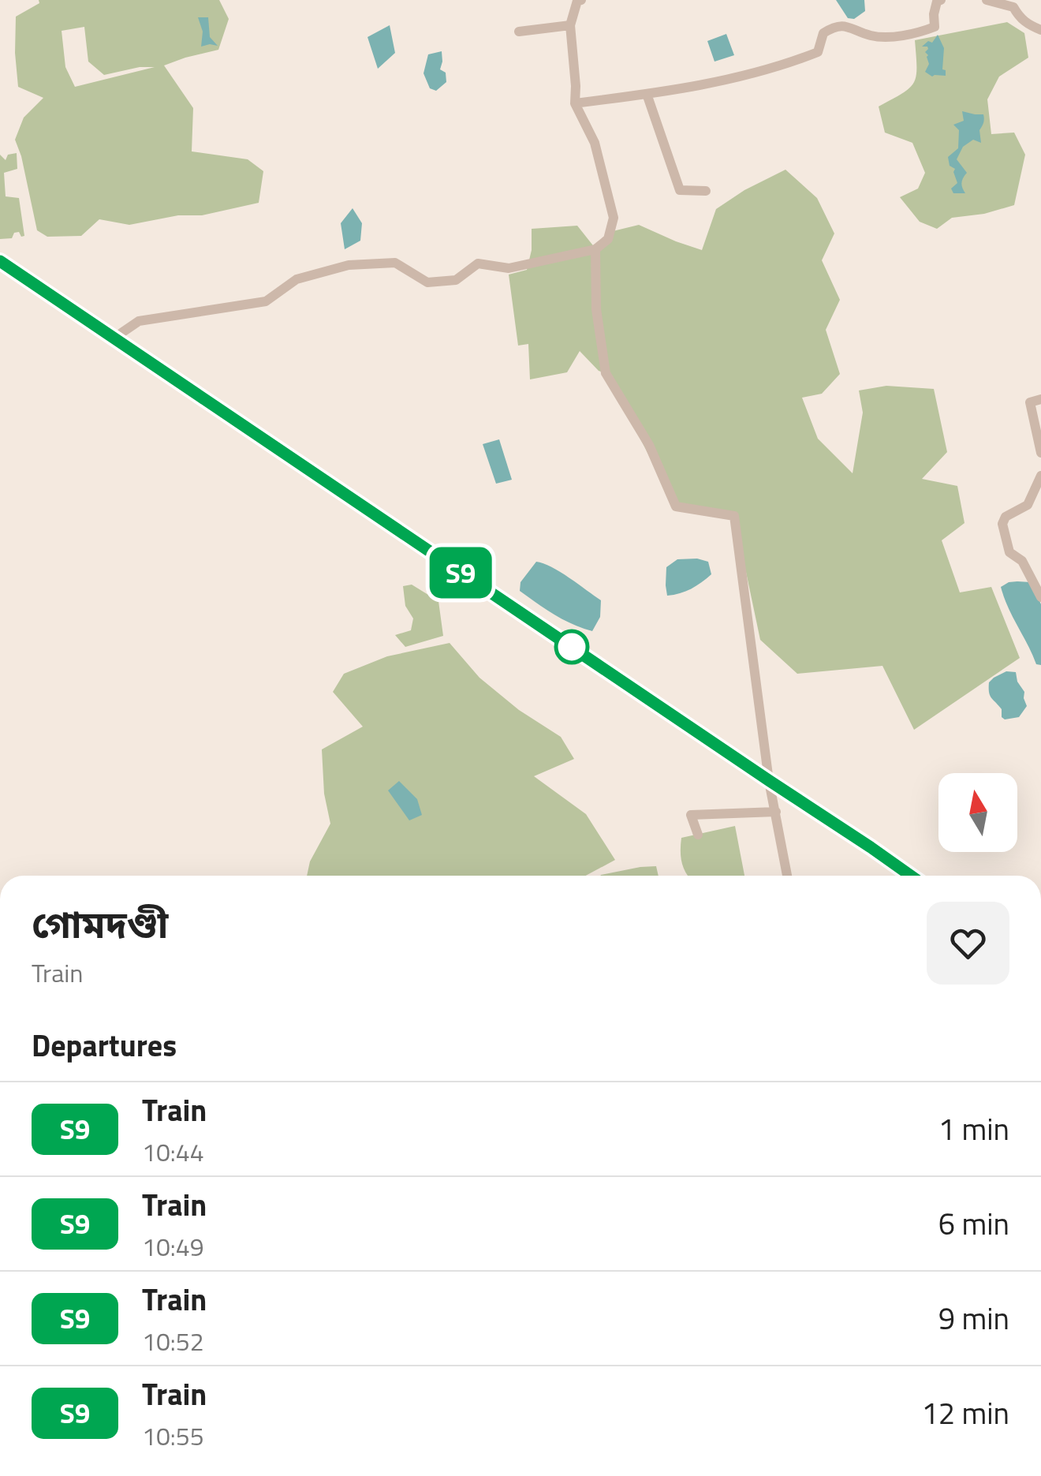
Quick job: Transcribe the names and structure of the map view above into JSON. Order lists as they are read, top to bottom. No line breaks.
{"north":"top","page":{"on_map":"S9","heading":[["গোমদণ্ডী","Train"],"Departures"],"list":[{"mark":"S9","name":"Train","note":"10:44","value":"1 min"},{"mark":"S9","name":"Train","note":"10:49","value":"6 min"},{"mark":"S9","name":"Train","note":"10:52","value":"9 min"},{"mark":"S9","name":"Train","note":"10:55","value":"12 min"}]}}
